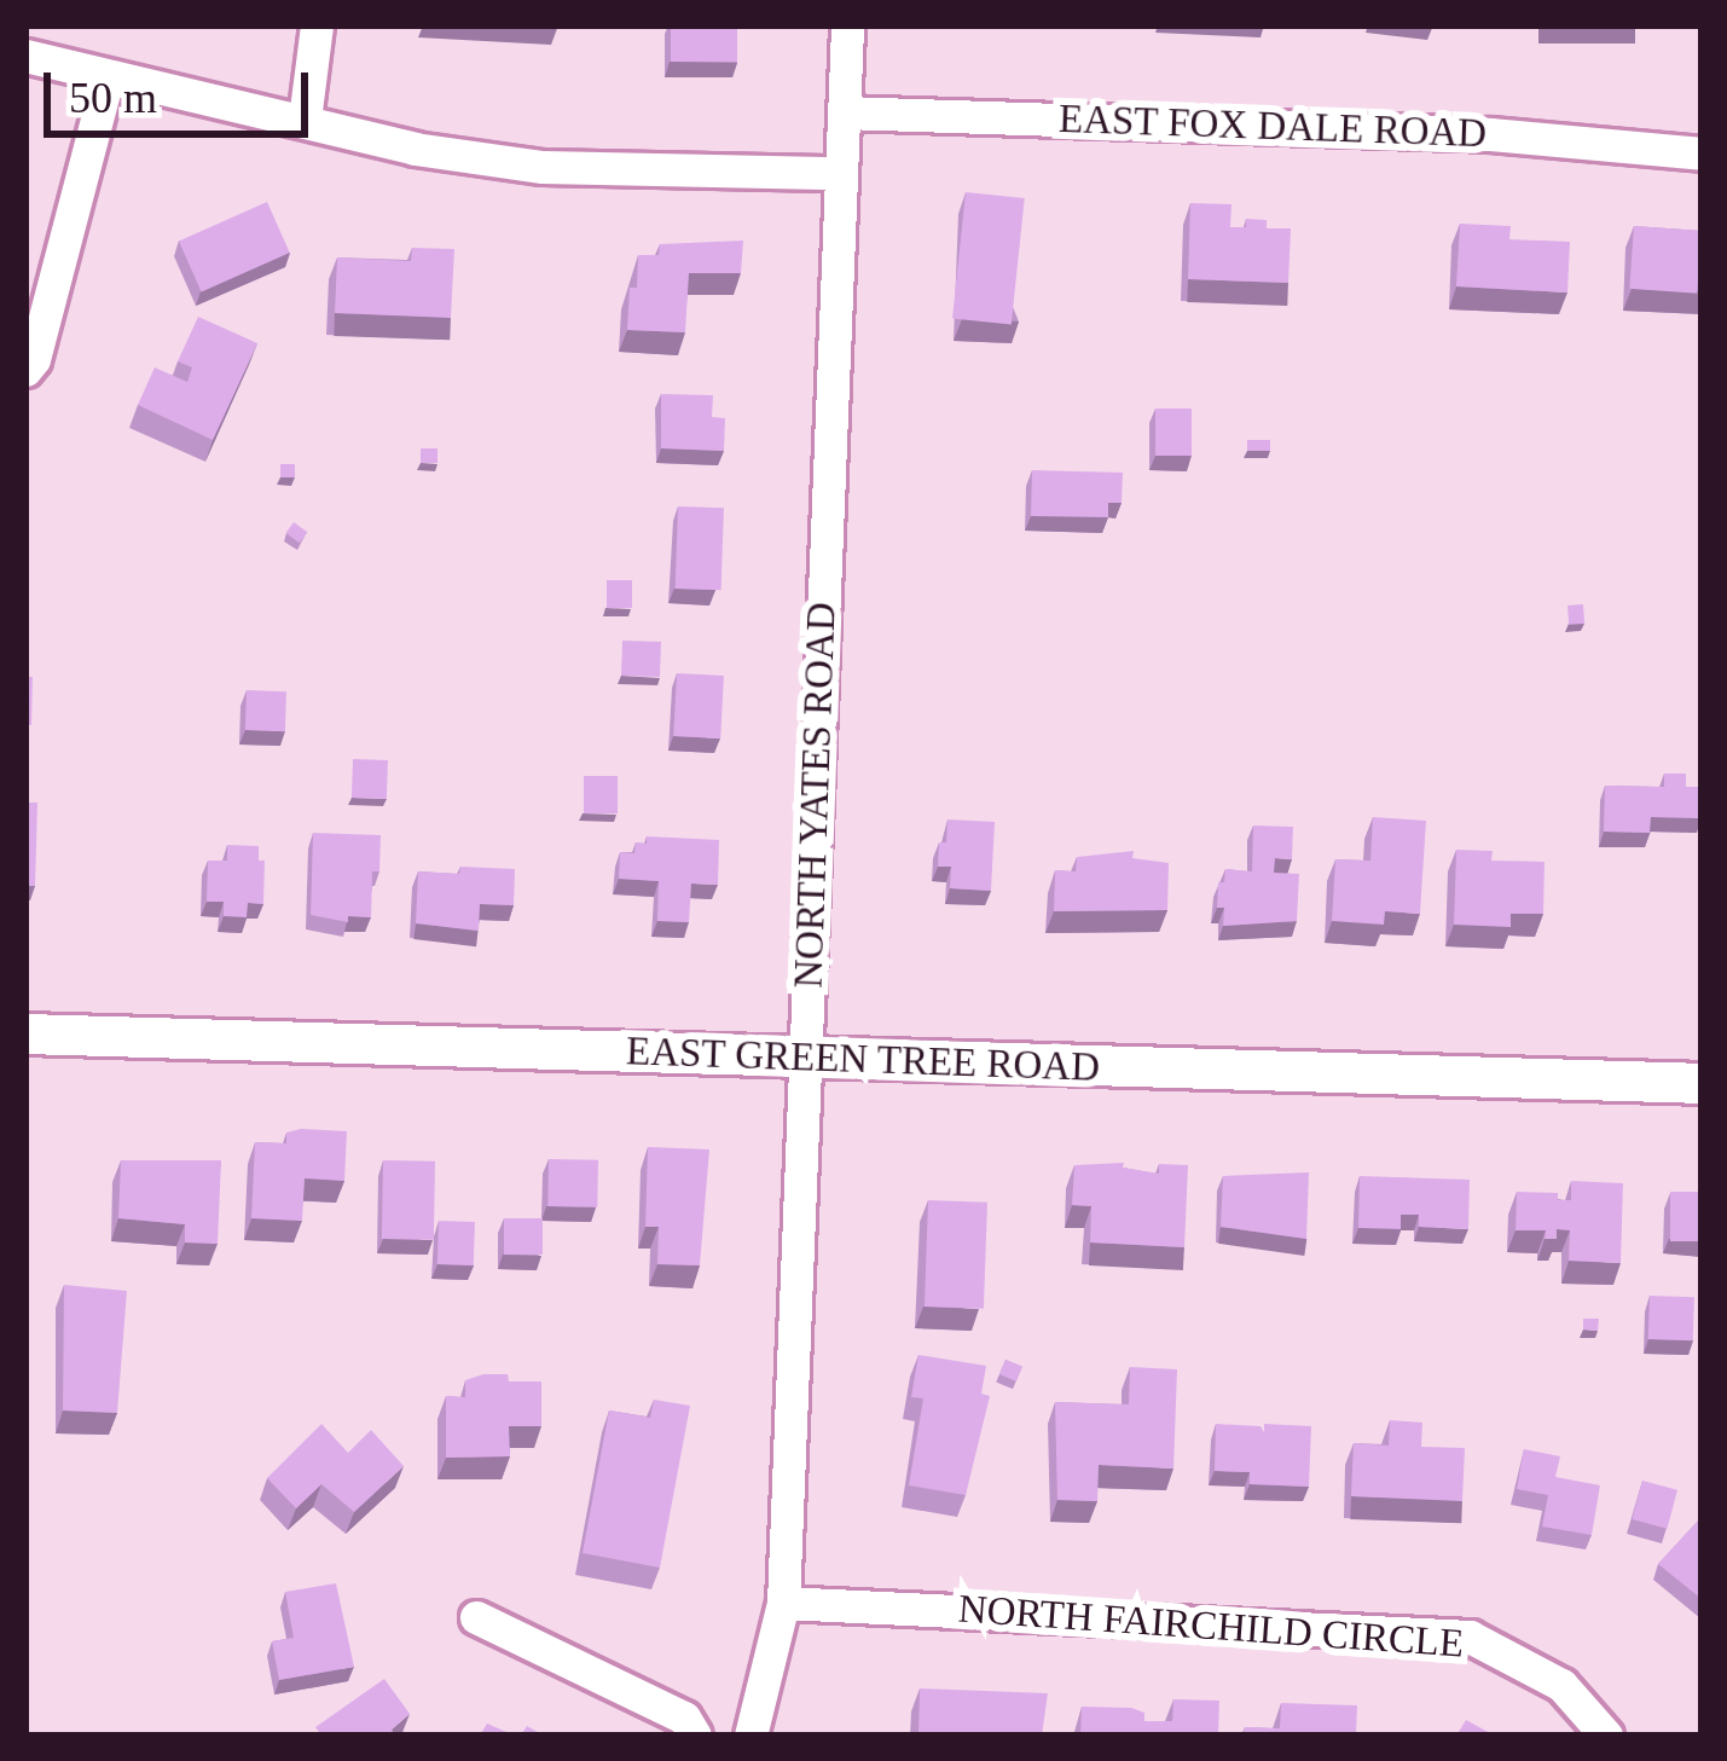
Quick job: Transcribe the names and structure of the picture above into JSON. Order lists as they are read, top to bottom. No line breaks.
{"streets":{"street":["EAST FOX DALE ROAD","NORTH YATES ROAD","EAST GREEN TREE ROAD","NORTH FAIRCHILD CIRCLE"]},"crossings":[["EAST FOX DALE ROAD","NORTH YATES ROAD"],["NORTH YATES ROAD","EAST GREEN TREE ROAD"],["NORTH YATES ROAD","NORTH FAIRCHILD CIRCLE"]],"scale_bar":"50 m"}
